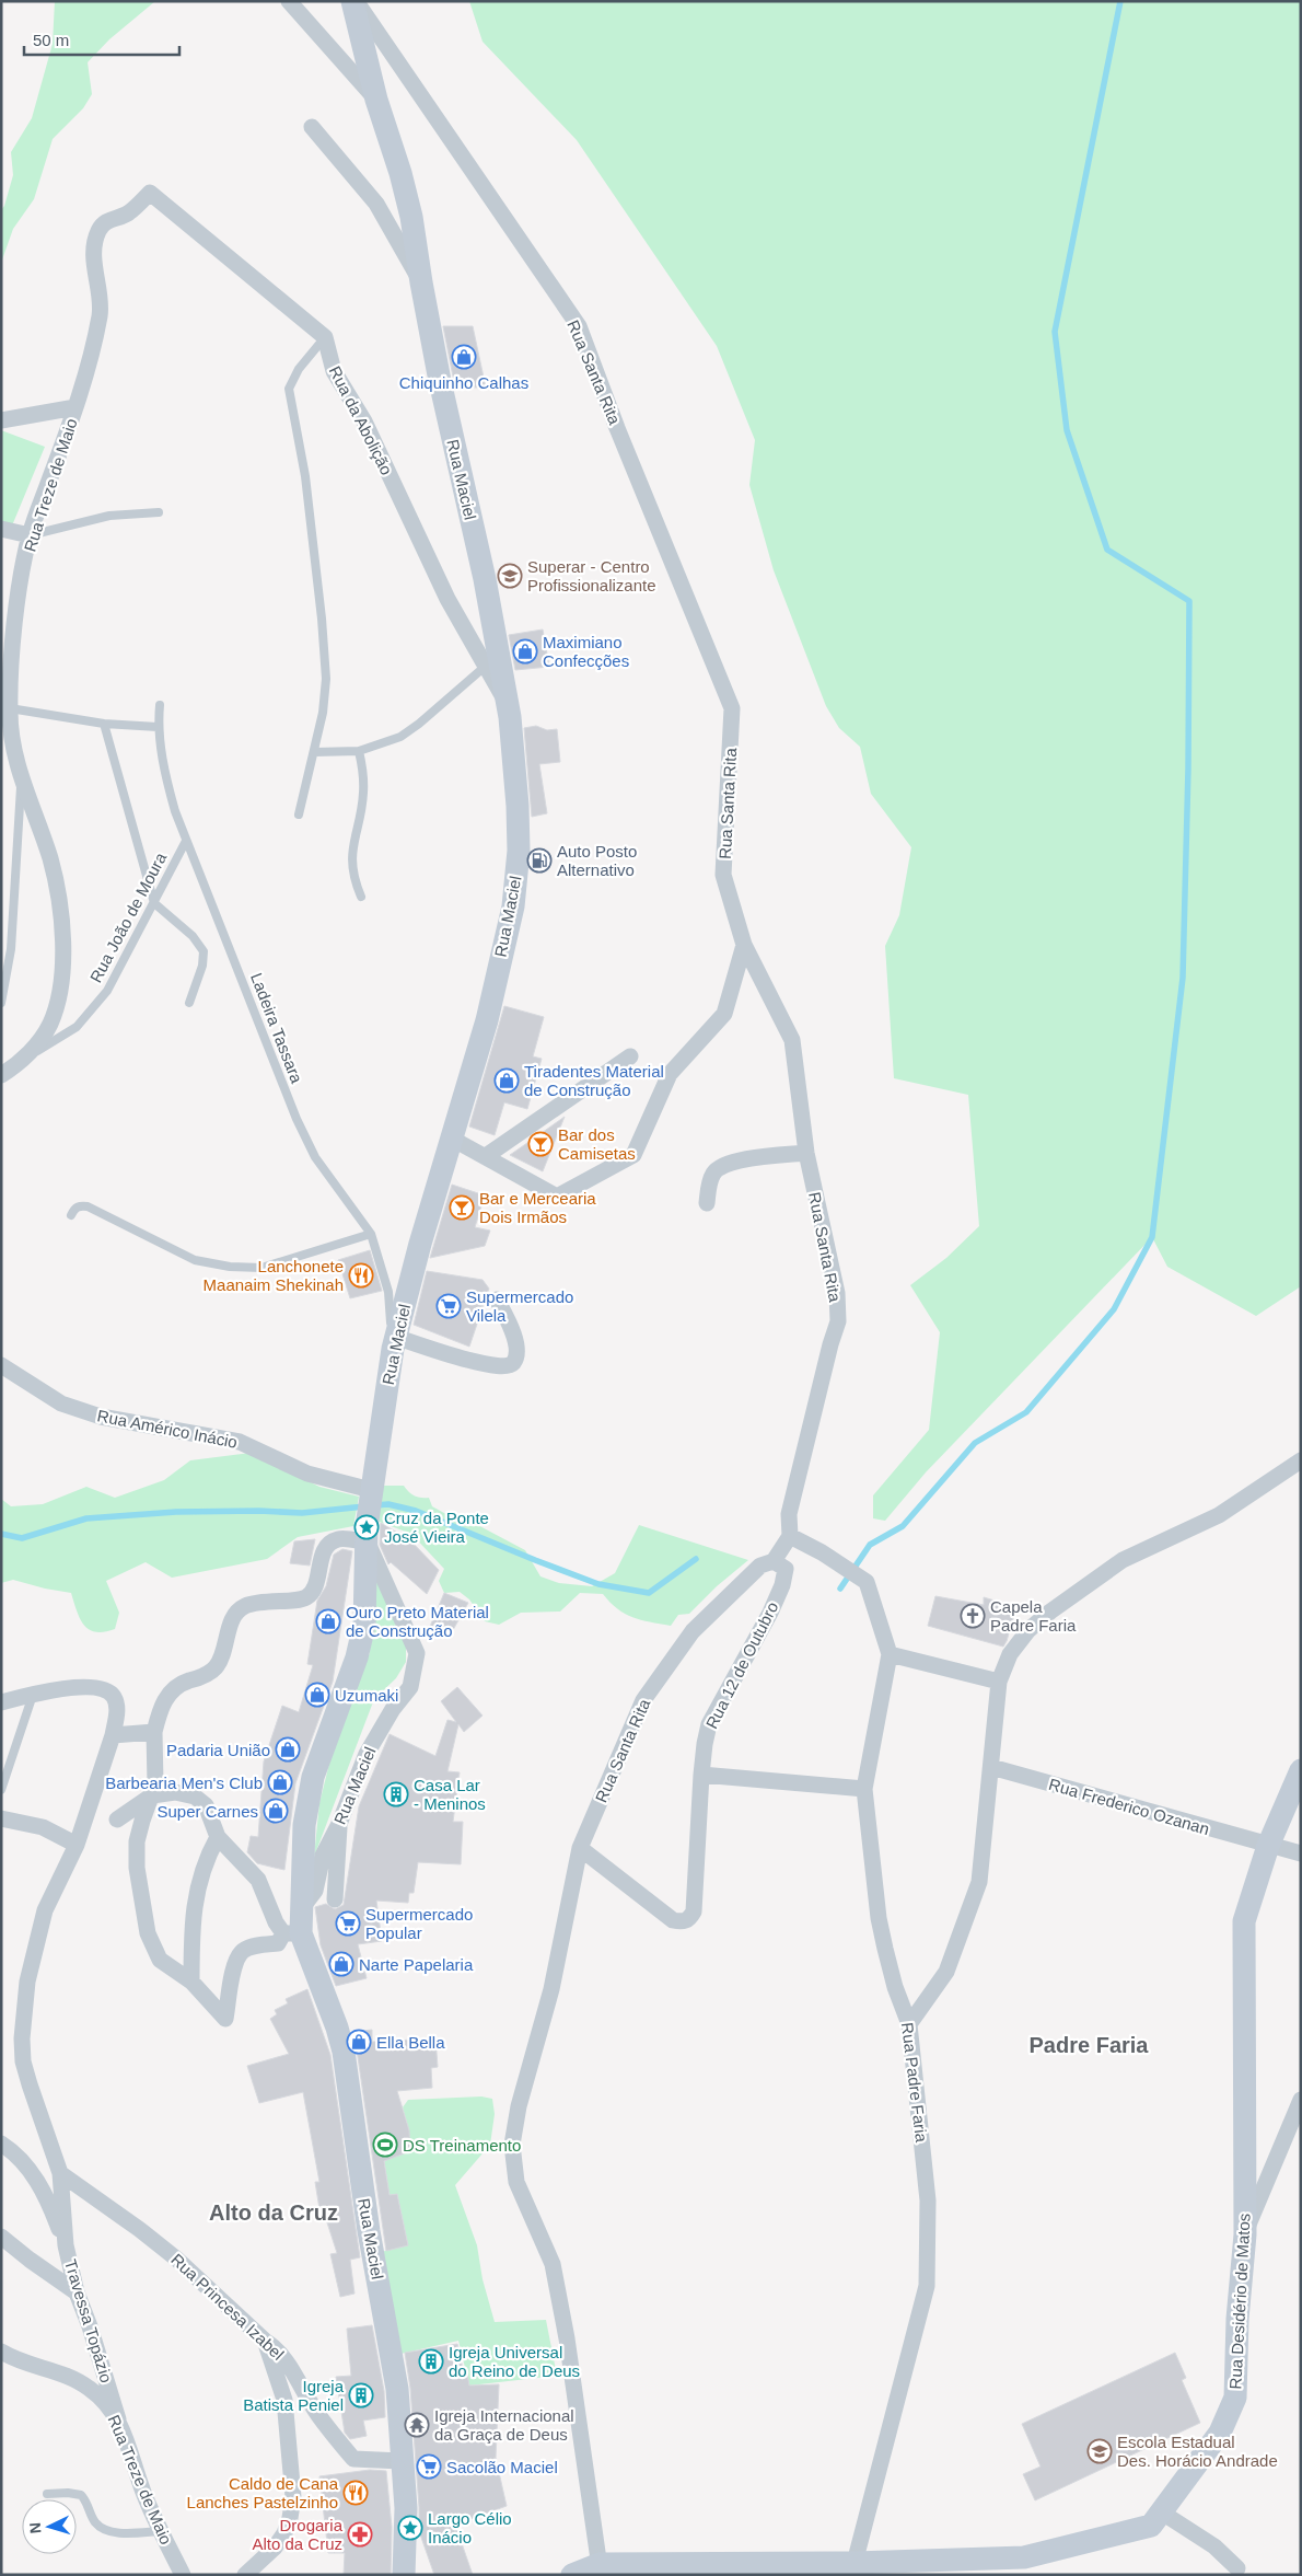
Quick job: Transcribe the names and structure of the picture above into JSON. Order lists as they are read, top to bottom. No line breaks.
{"streets":{"main road":["Rua Maciel","Rua Desidério de Matos"],"street":["Rua Santa Rita","Rua da Abolição","Rua Treze de Maio","Rua Américo Inácio","Rua 12 de Outubro","Rua Frederico Ozanan","Rua Padre Faria","Rua Princesa Izabel","Travessa Topázio"],"lane":["Rua João de Moura","Ladeira Tassara"]},"crossings":[["Rua Santa Rita","Rua Maciel"],["Rua Santa Rita","Rua 12 de Outubro"],["Rua Santa Rita","Rua Padre Faria"],["Rua Santa Rita","Rua Desidério de Matos"],["Rua da Abolição","Rua Maciel"],["Rua da Abolição","Rua Treze de Maio"],["Rua Maciel","Ladeira Tassara"],["Rua Maciel","Rua Américo Inácio"],["Rua Maciel","Rua Princesa Izabel"],["Rua Treze de Maio","Rua João de Moura"],["Rua Treze de Maio","Travessa Topázio"],["Rua João de Moura","Ladeira Tassara"],["Rua Frederico Ozanan","Rua Desidério de Matos"],["Rua Padre Faria","Rua Desidério de Matos"],["Rua Princesa Izabel","Travessa Topázio"]],"districts":["Padre Faria","Alto da Cruz"],"places":{"shop":["Chiquinho Calhas","Maximiano Confecções","Tiradentes Material de Construção","Ouro Preto Material de Construção","Uzumaki","Padaria União","Barbearia Men's Club","Super Carnes","Narte Papelaria","Ella Bella"],"school or university":["Superar - Centro Profissionalizante","Escola Estadual Des. Horácio Andrade"],"fuel station":["Auto Posto Alternativo"],"bar":["Bar dos Camisetas","Bar e Mercearia Dois Irmãos"],"restaurant":["Lanchonete Maanaim Shekinah","Caldo de Cana Lanches Pastelzinho"],"supermarket":["Supermercado Vilela","Supermercado Popular","Sacolão Maciel"],"place":["Cruz da Ponte José Vieira","Largo Célio Inácio"],"church":["Capela Padre Faria"],"building":["Casa Lar - Meninos","Igreja Universal do Reino de Deus","Igreja Batista Peniel"],"sports":["DS Treinamento"],"temple":["Igreja Internacional da Graça de Deus"],"pharmacy":["Drogaria Alto da Cruz"]},"scale_bar":"50 m","north":"left"}
